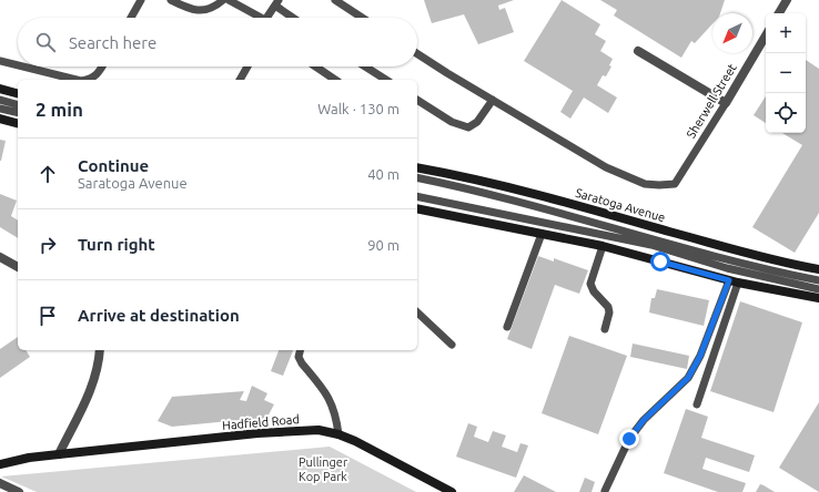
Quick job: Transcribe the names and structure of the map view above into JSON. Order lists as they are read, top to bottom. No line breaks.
{"streets":{"main road":["Saratoga Avenue","Hadfield Road"],"street":["Sherwell Street"]},"parks":["Pullinger Kop Park"],"north":"bottom left","page":{"map_buttons":["+","−"],"search":"Search here","heading":["2 min","Walk · 130 m"],"list":[["Continue","Saratoga Avenue","40 m"],["Turn right","90 m"],"Arrive at destination"]}}
